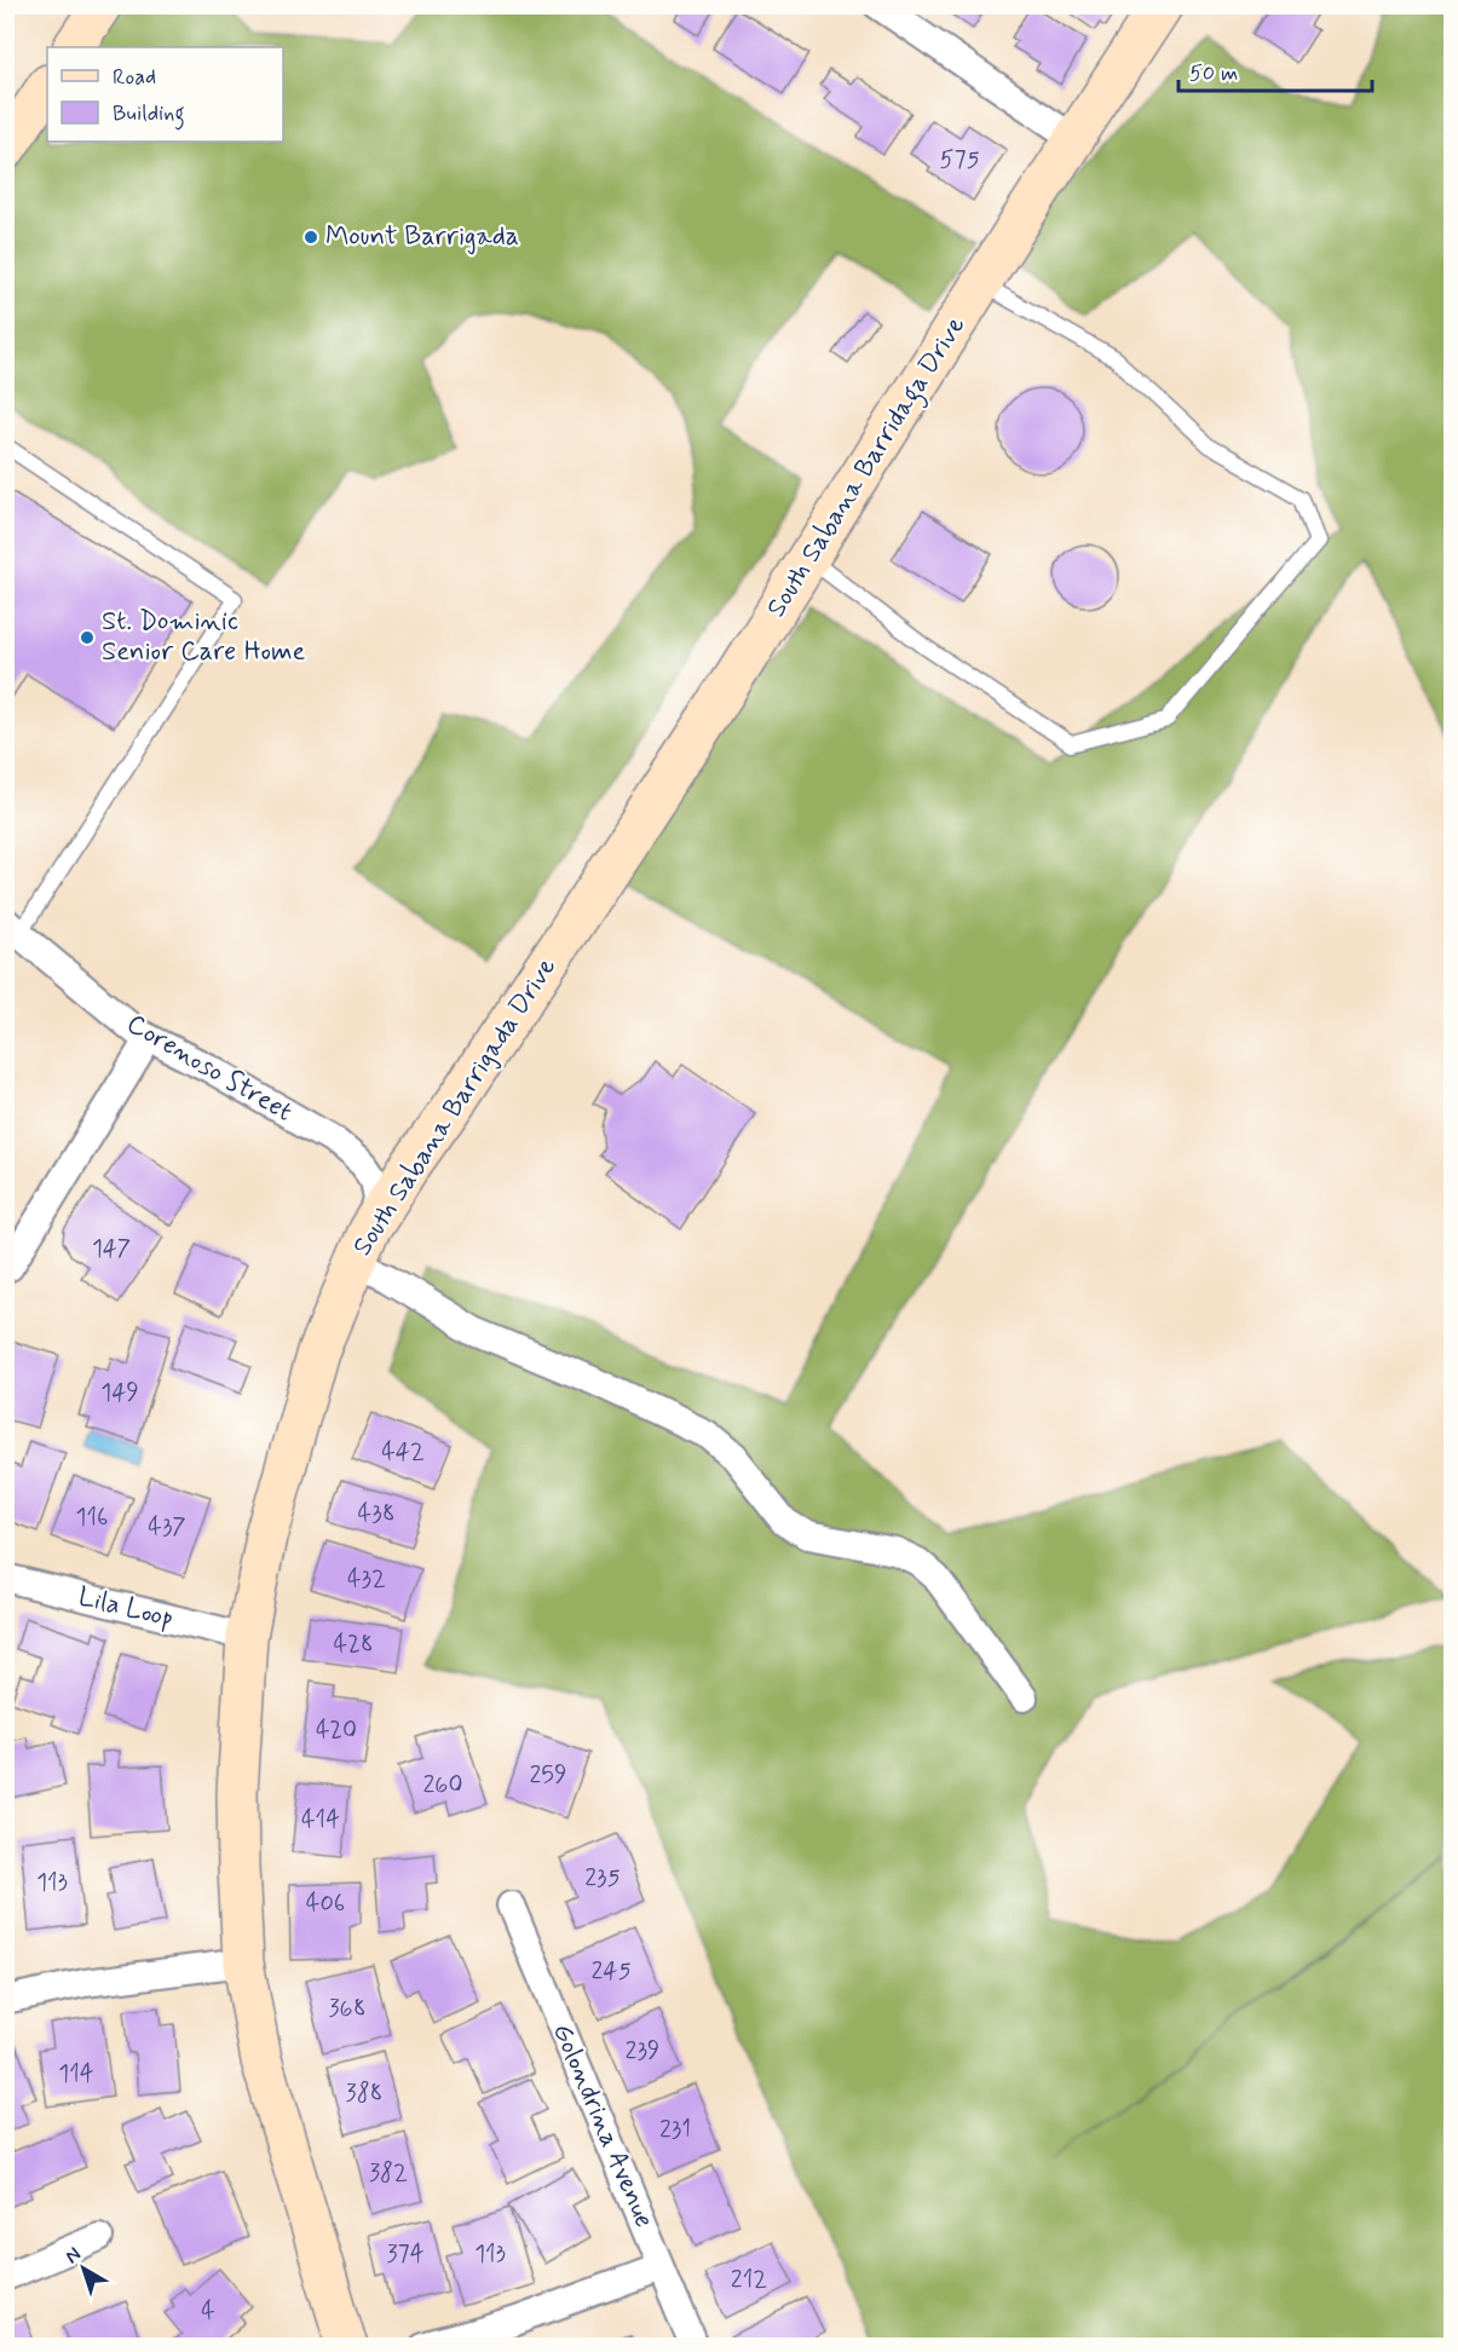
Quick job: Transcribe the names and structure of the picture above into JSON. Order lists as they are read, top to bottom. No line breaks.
{"streets":{"main road":["South Sabana Barridaga Drive","South Sabana Barrigada Drive"],"street":["Corenoso Street","Lila Loop","Golondrina Avenue"]},"crossings":[["South Sabana Barridaga Drive","South Sabana Barrigada Drive"],["Corenoso Street","South Sabana Barrigada Drive"],["South Sabana Barrigada Drive","Lila Loop"]],"places":["Mount Barrigada","St. Dominic Senior Care Home"],"house_numbers":["575","147","149","442","438","116","437","432","428","420","259","260","414","235","113","406","245","368","239","114","388","231","382","374","113","212","4"],"legend":["Road","Building"],"scale_bar":"50 m","north":"top left"}
